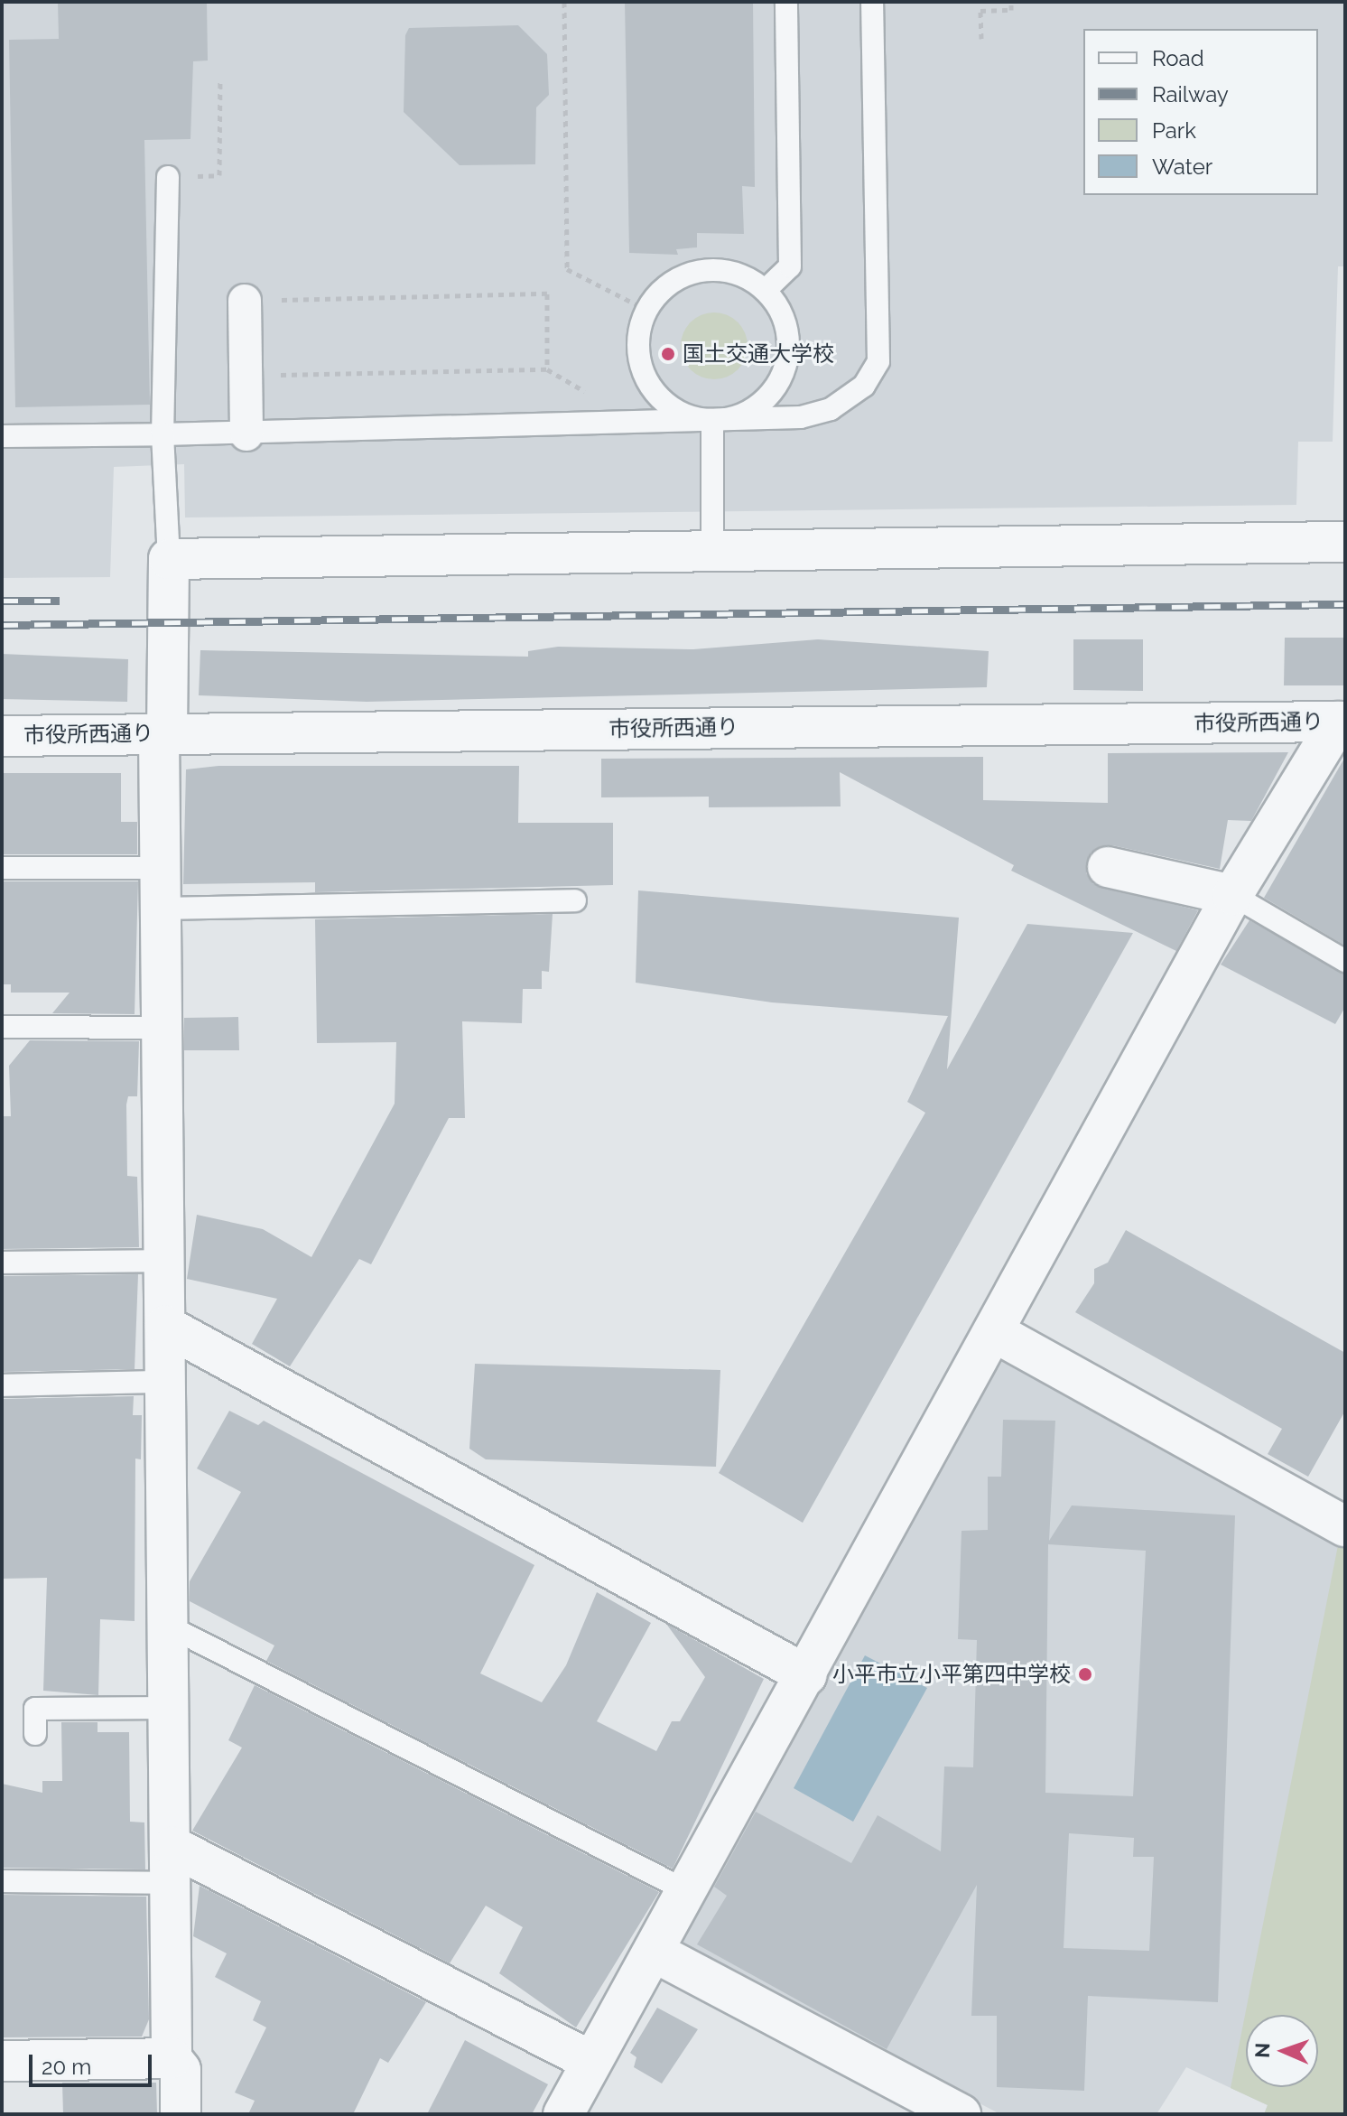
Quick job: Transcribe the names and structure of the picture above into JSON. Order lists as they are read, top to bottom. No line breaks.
{"streets":{"street":["市役所西通り"]},"places":["国土交通大学校","小平市立小平第四中学校"],"legend":["Road","Railway","Park","Water"],"scale_bar":"20 m","north":"left"}
